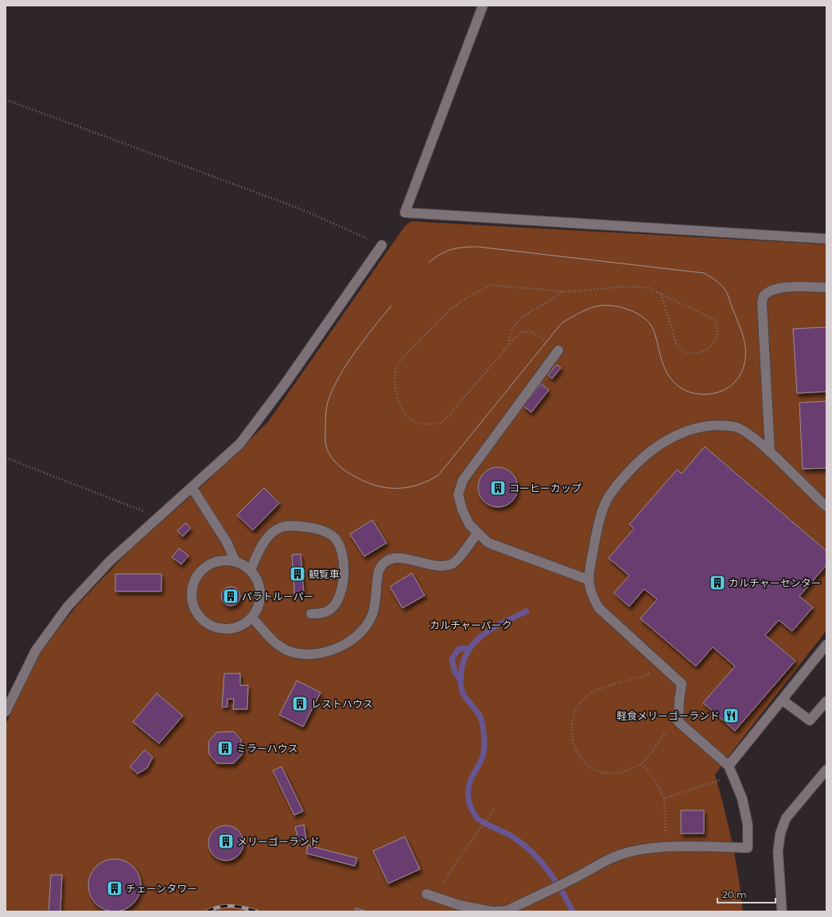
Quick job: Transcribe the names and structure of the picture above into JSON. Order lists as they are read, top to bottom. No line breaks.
{"parks":["カルチャーパーク"],"places":{"building":["コーヒーカップ","観覧車","カルチャーセンター","パラトルーパー","レストハウス","ミラーハウス","メリーゴーランド","チェーンタワー"],"restaurant":["軽食メリーゴーランド"]},"scale_bar":"20 m"}
